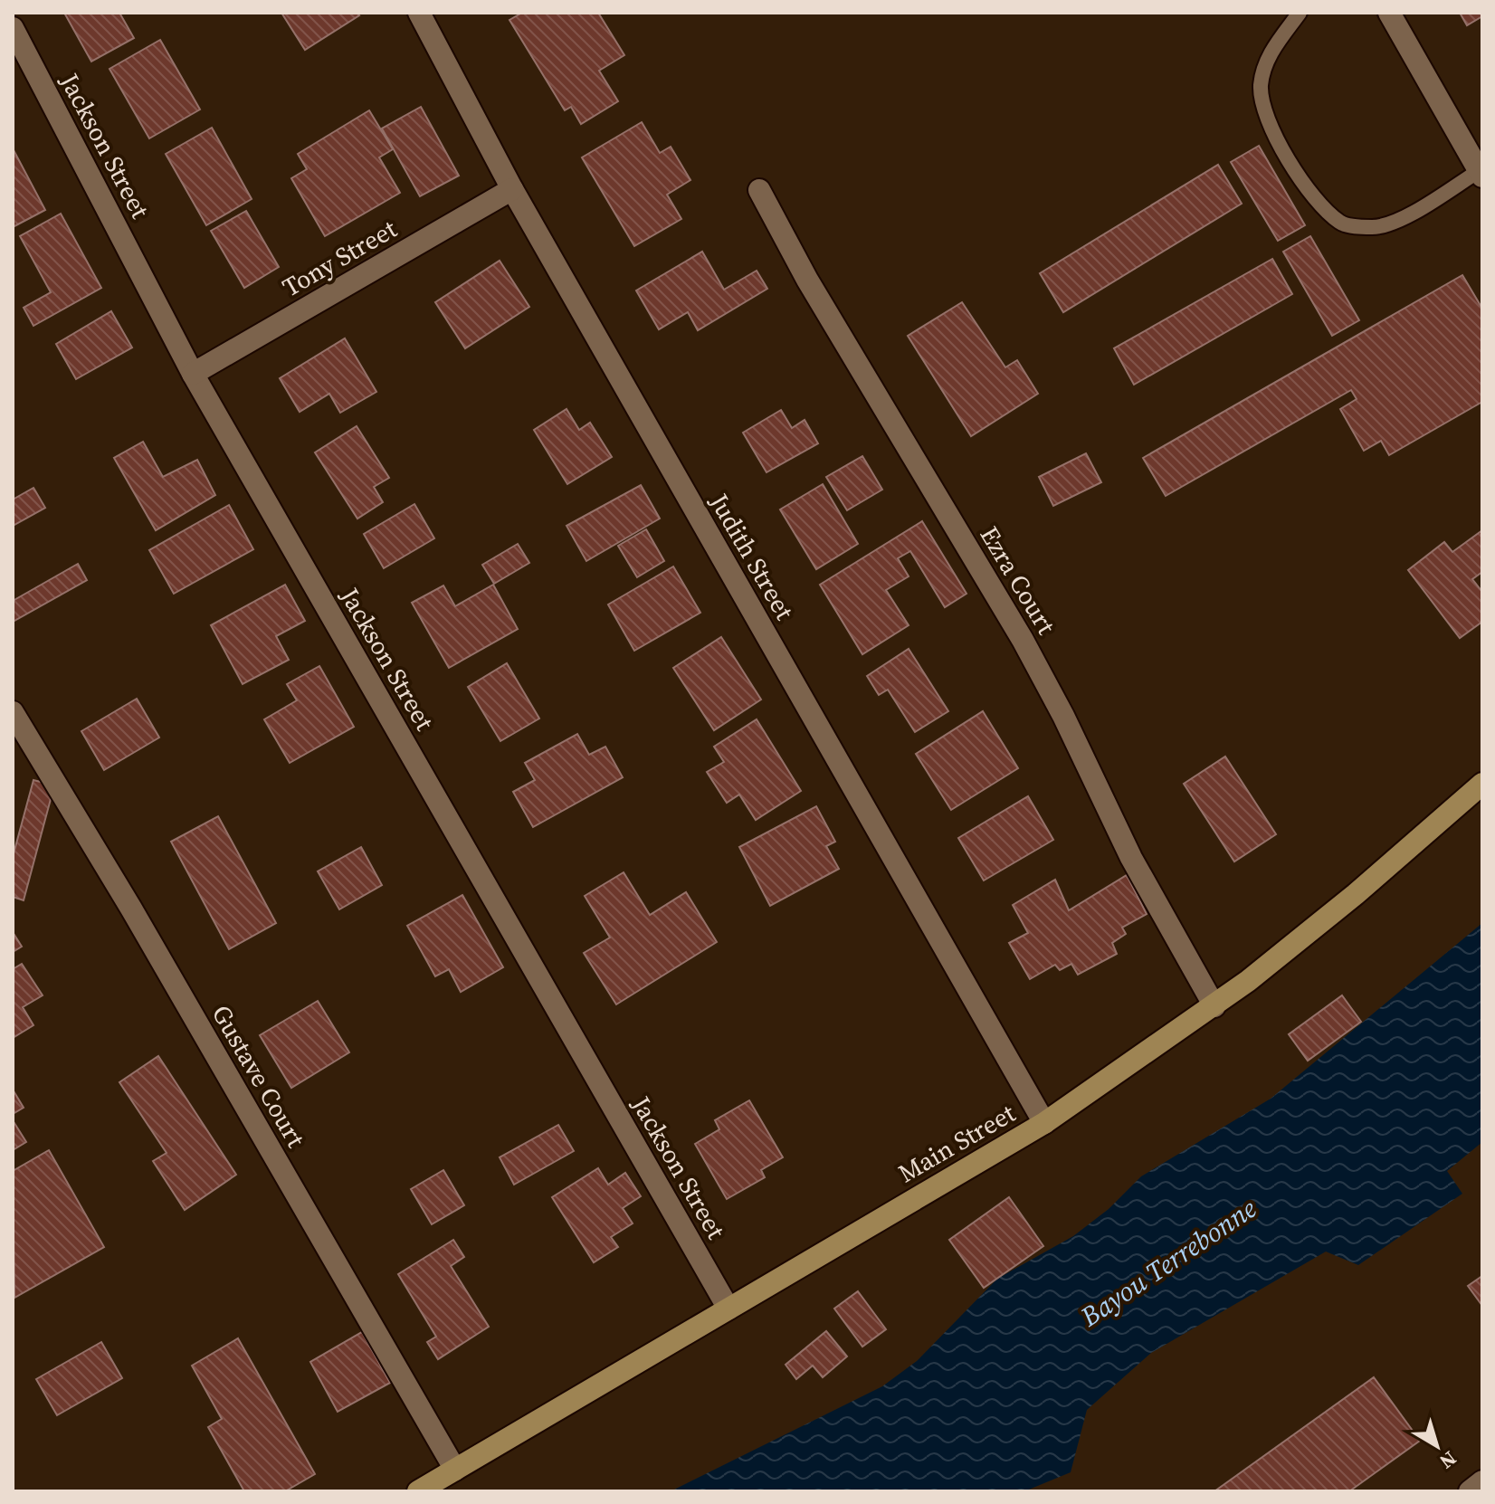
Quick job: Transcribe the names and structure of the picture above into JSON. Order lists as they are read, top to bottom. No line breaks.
{"streets":{"main road":["Main Street"],"street":["Jackson Street","Tony Street","Judith Street","Ezra Court","Gustave Court"]},"crossings":[["Jackson Street","Tony Street"],["Jackson Street","Main Street"],["Tony Street","Judith Street"],["Judith Street","Main Street"],["Ezra Court","Main Street"],["Gustave Court","Main Street"]],"water":["Bayou Terrebonne"],"north":"bottom right"}
